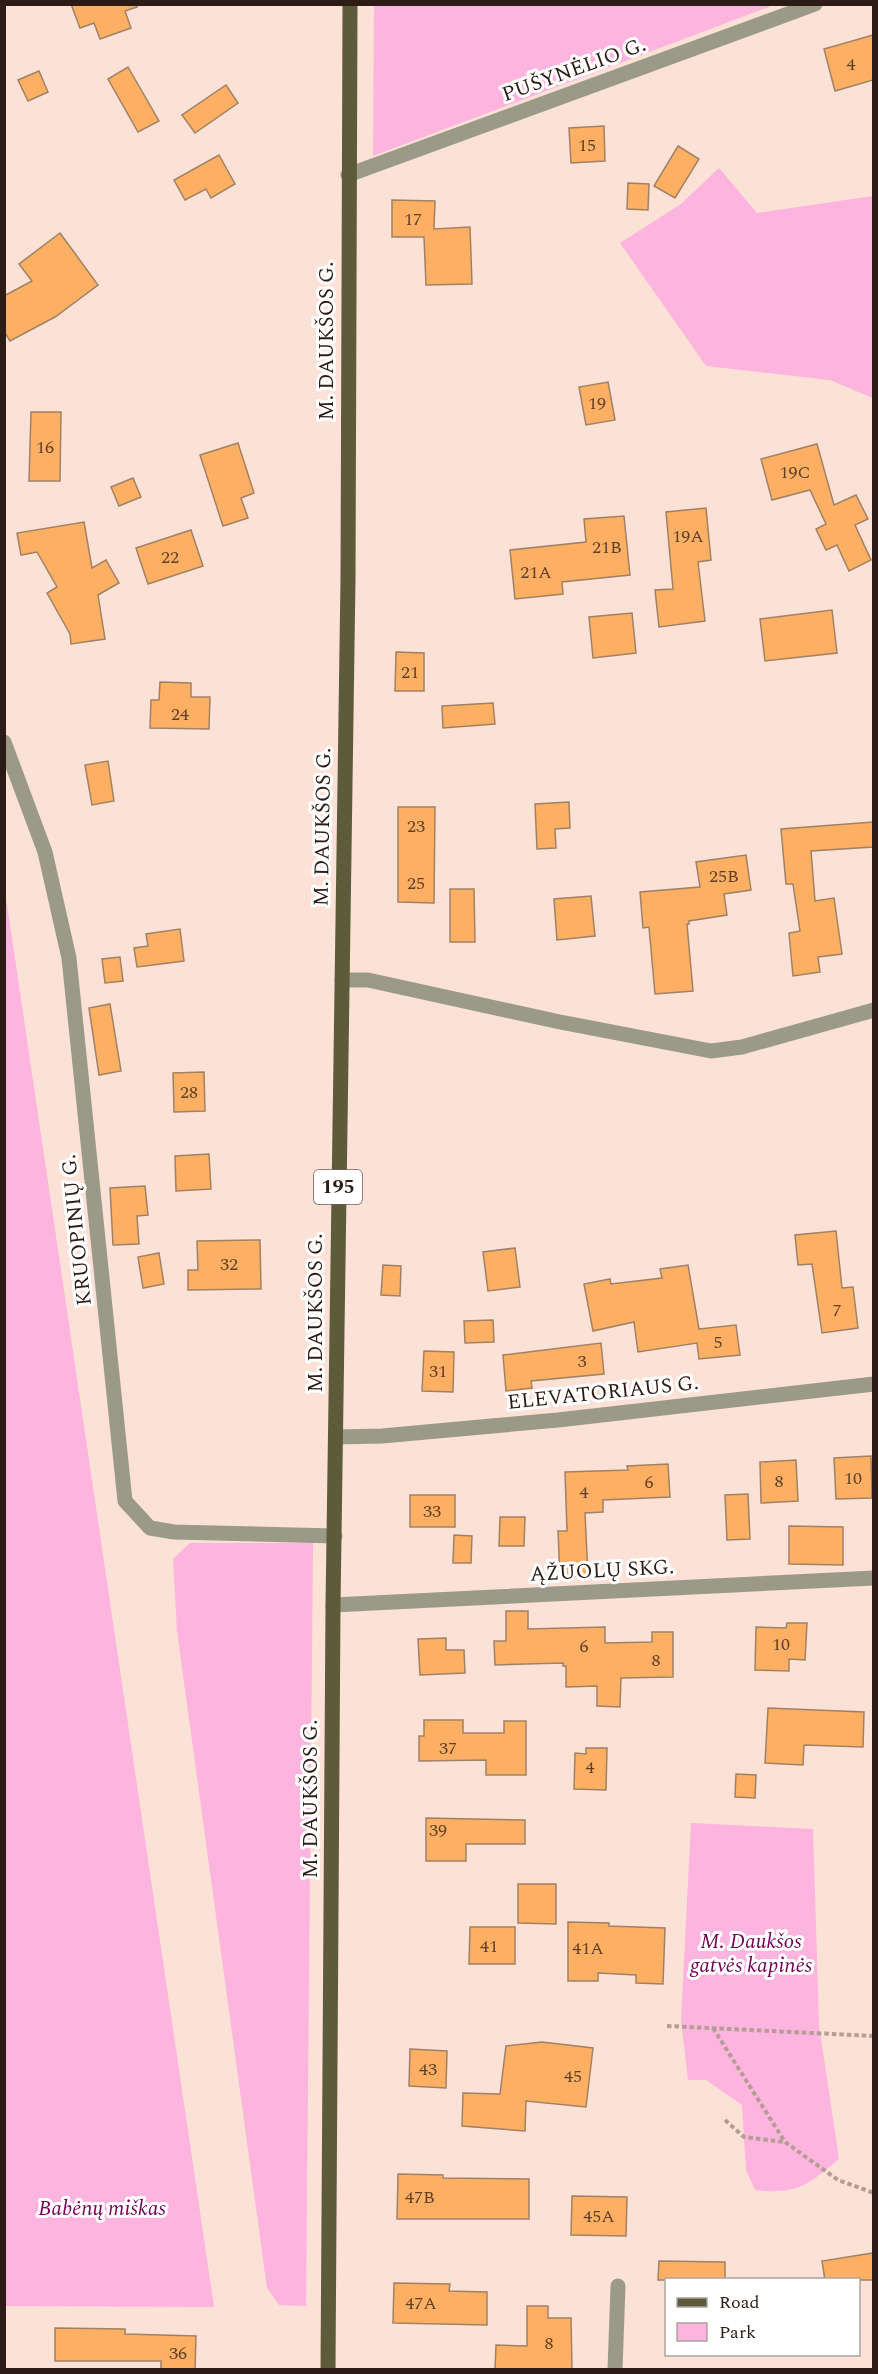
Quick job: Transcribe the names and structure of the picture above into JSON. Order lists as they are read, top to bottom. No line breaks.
{"streets":{"main road":["M. DAUKŠOS G.","195"],"street":["PUŠYNĖLIO G.","KRUOPINIŲ G.","ELEVATORIAUS G.","ĄŽUOLŲ SKG."]},"crossings":[["PUŠYNĖLIO G.","M. DAUKŠOS G."],["M. DAUKŠOS G.","KRUOPINIŲ G."],["M. DAUKŠOS G.","ELEVATORIAUS G."],["M. DAUKŠOS G.","ĄŽUOLŲ SKG."]],"parks":["M. Daukšos gatvės kapinės","Babėnų miškas"],"house_numbers":["4","15","17","19","16","19C","19A","21B","22","21A","21","24","23","25B","25","28","32","7","5","3","31","10","8","6","4","33","10","6","8","37","4","39","41","41A","43","45","47B","45A","47A","8","36"],"legend":["Road","Park"]}
